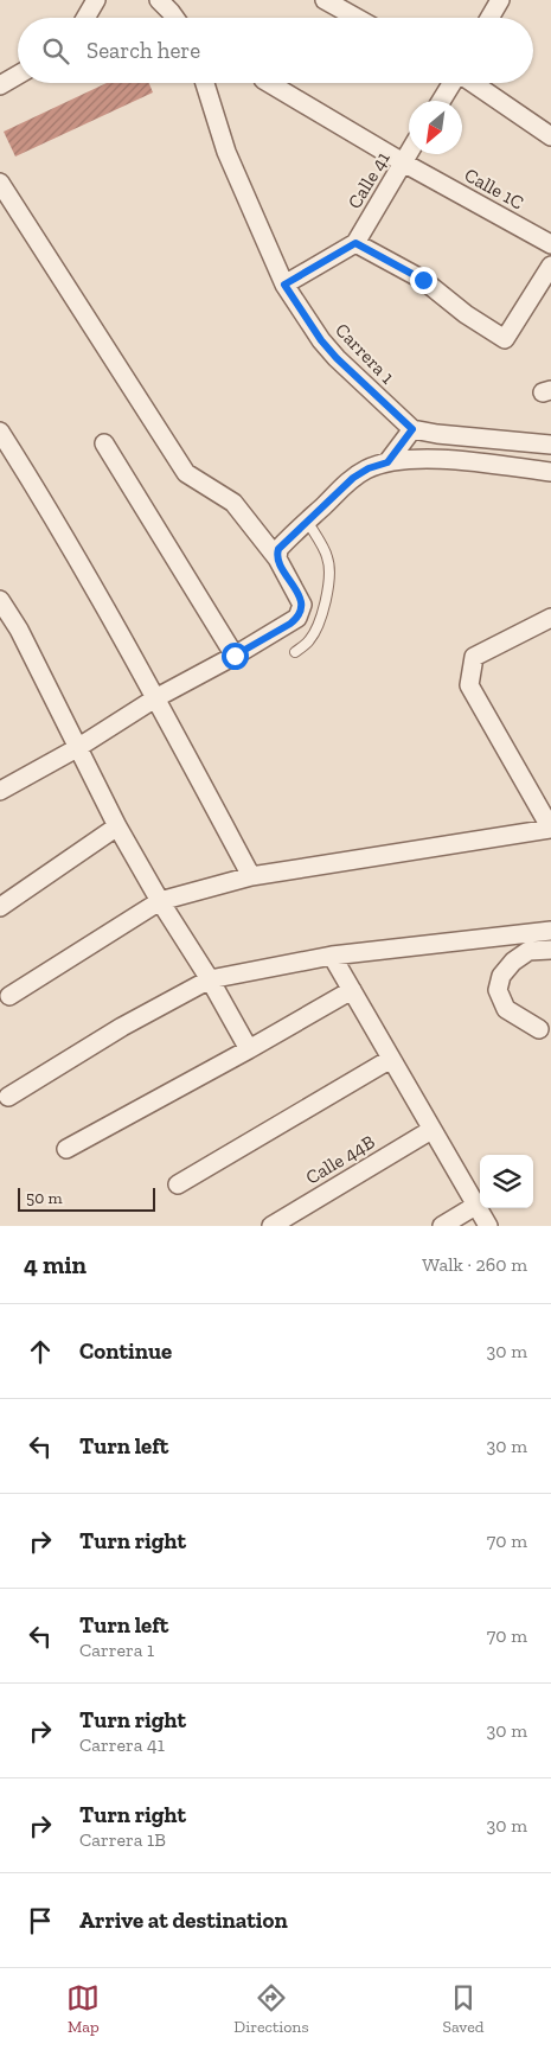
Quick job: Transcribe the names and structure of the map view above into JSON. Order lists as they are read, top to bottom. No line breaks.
{"streets":{"street":["Calle 41","Calle 1C","Carrera 1","Calle 44B"]},"crossings":[["Calle 41","Calle 1C"]],"scale_bar":"50 m","north":"bottom left","page":{"search":"Search here","scale":"50 m","heading":["4 min","Walk · 260 m"],"list":[["Continue","30 m"],["Turn left","30 m"],["Turn right","70 m"],["Turn left","Carrera 1","70 m"],["Turn right","Carrera 41","30 m"],["Turn right","Carrera 1B","30 m"],"Arrive at destination"],"nav":["Map","Directions","Saved"]}}
